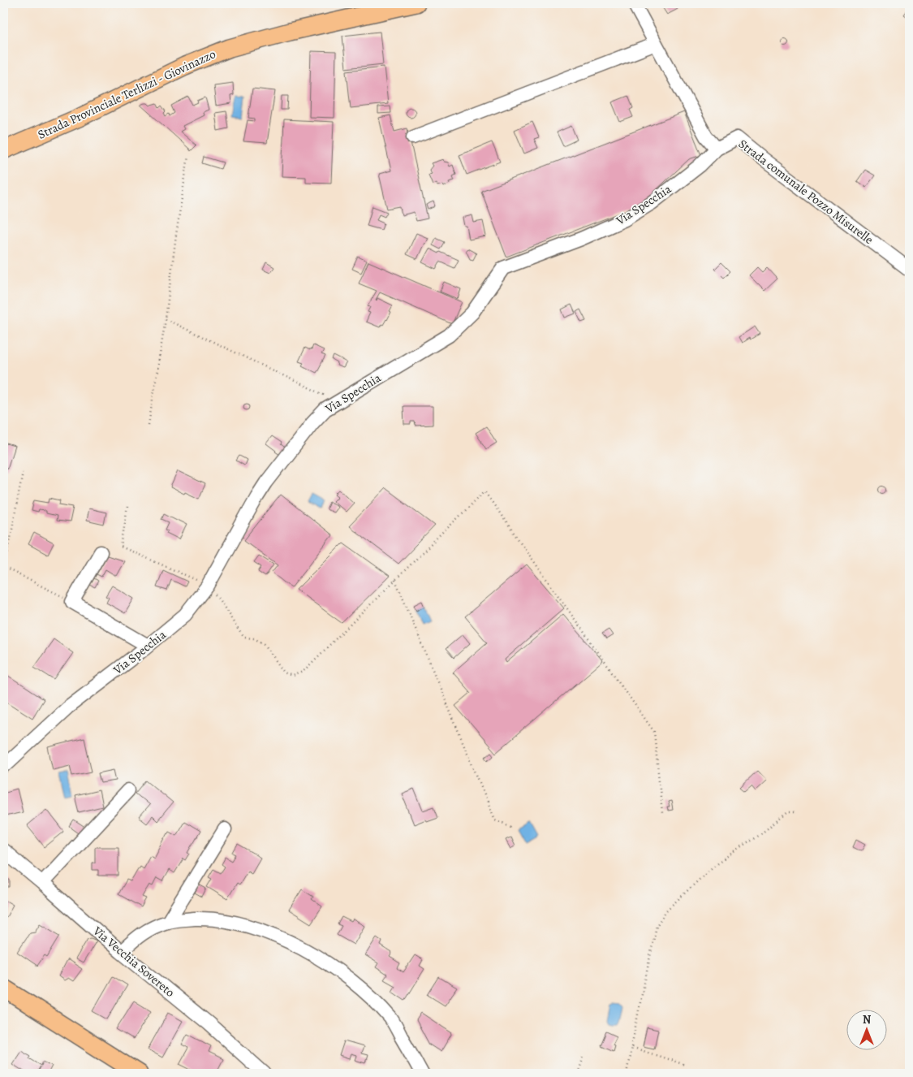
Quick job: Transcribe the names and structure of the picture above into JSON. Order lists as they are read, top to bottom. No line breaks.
{"streets":{"main road":["Strada Provinciale Terlizzi - Giovinazzo"],"street":["Strada comunale Pozzo Misurelle","Via Specchia","Via Vecchia Sovereto"]},"crossings":[["Strada comunale Pozzo Misurelle","Via Specchia"]],"north":"top"}
